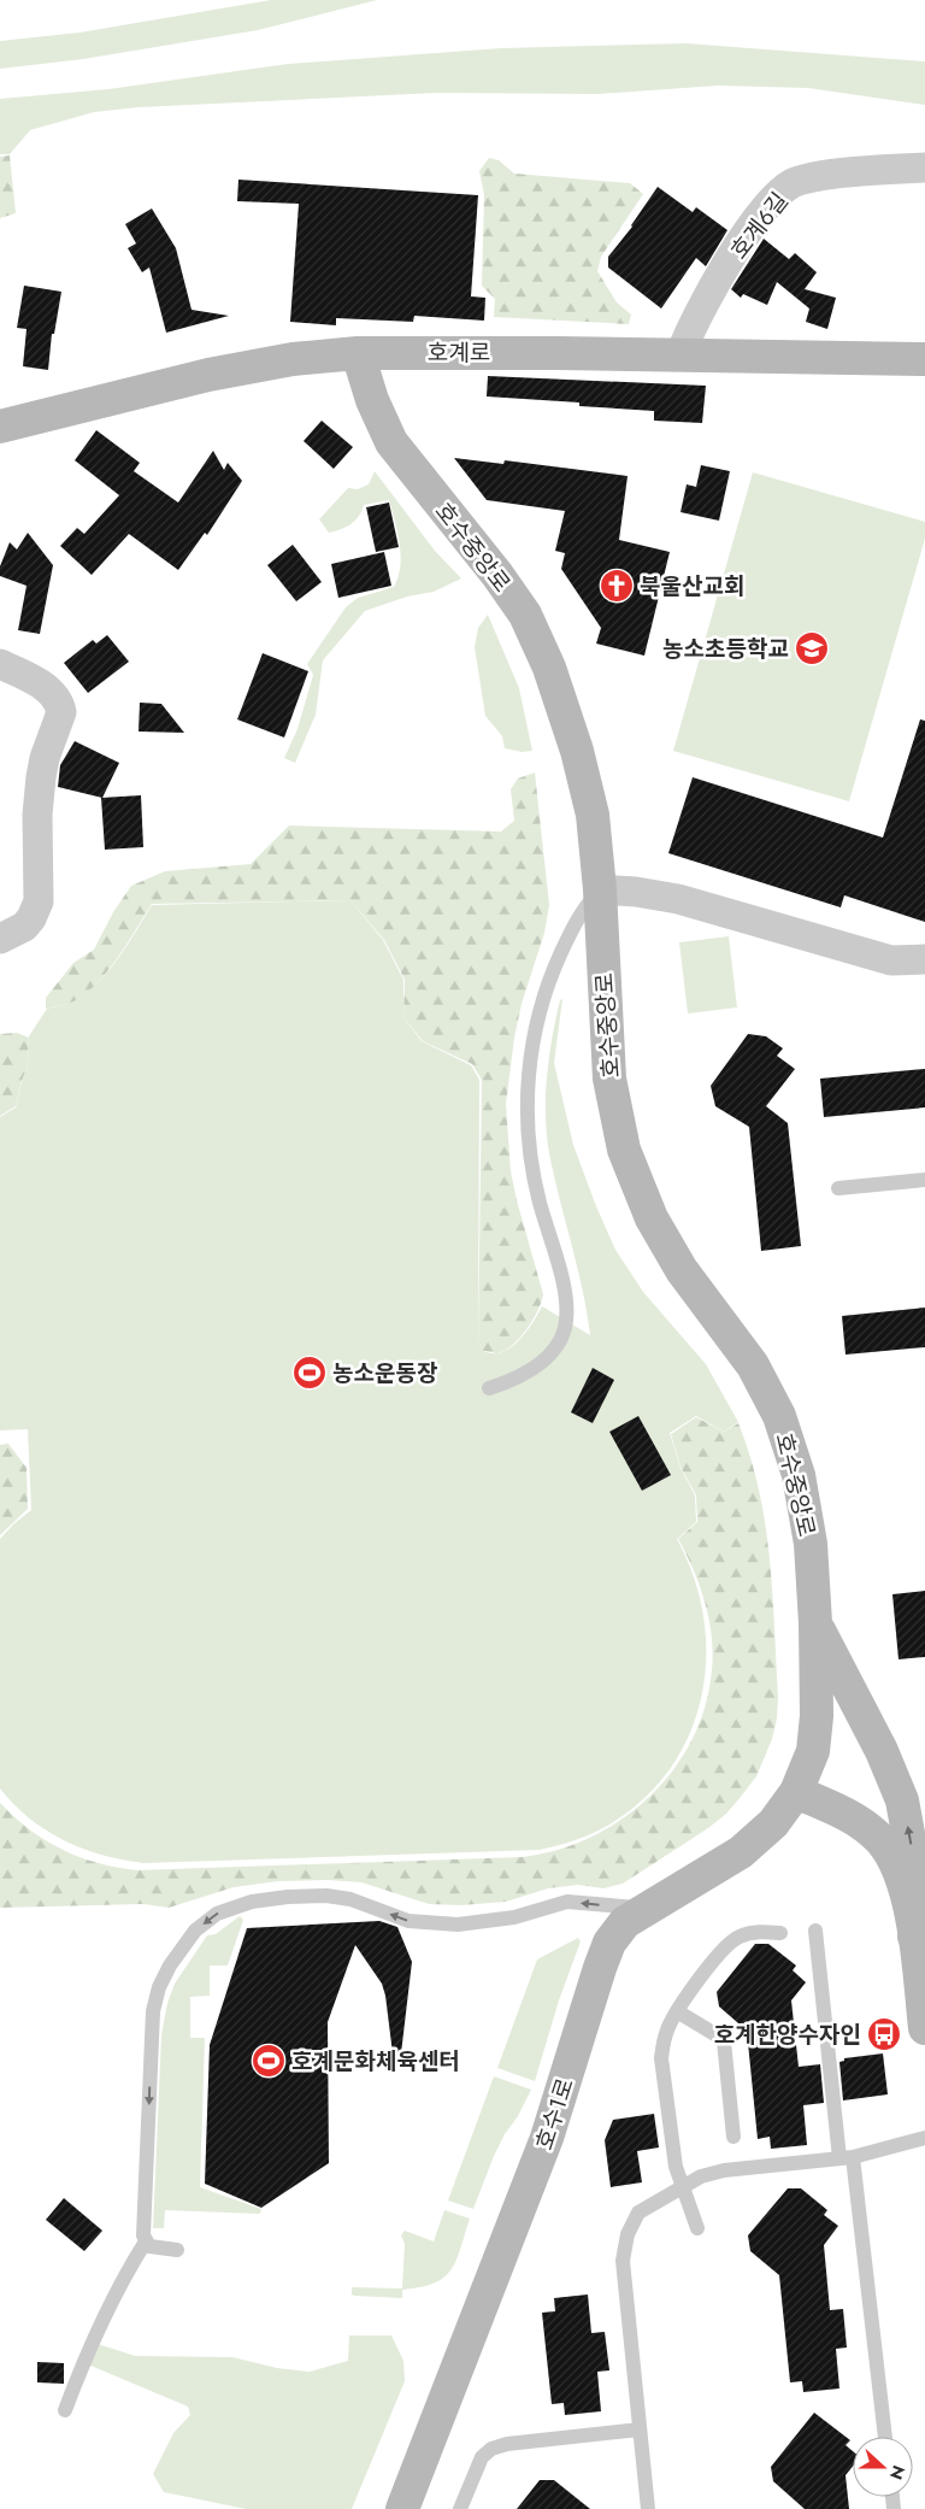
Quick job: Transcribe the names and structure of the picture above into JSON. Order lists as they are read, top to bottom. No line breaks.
{"streets":{"street":["호계6길","호계로","호수중앙로","호수1로"]},"crossings":[["호계6길","호계로"],["호계로","호수중앙로"],["호수중앙로","호수1로"]],"places":{"church":["북울산교회"],"school or university":["농소초등학교"],"sports":["농소운동장","호계문화체육센터"],"bus stop":["호계한양수자인"]},"north":"right"}
